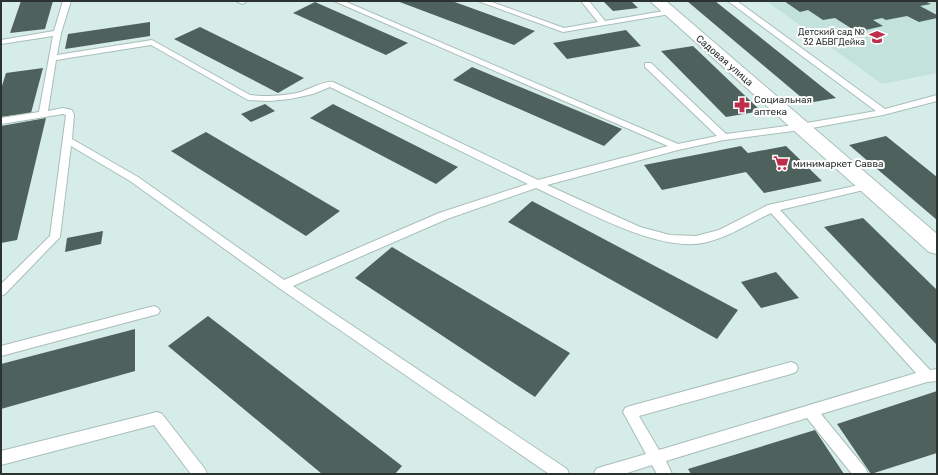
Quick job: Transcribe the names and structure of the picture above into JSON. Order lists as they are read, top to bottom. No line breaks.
{"streets":{"street":["Садовая улица"]},"places":{"school or university":["Детский сад № 32 АБВГДейка"],"pharmacy":["Социальная аптека"],"supermarket":["минимаркет Савва"]}}
